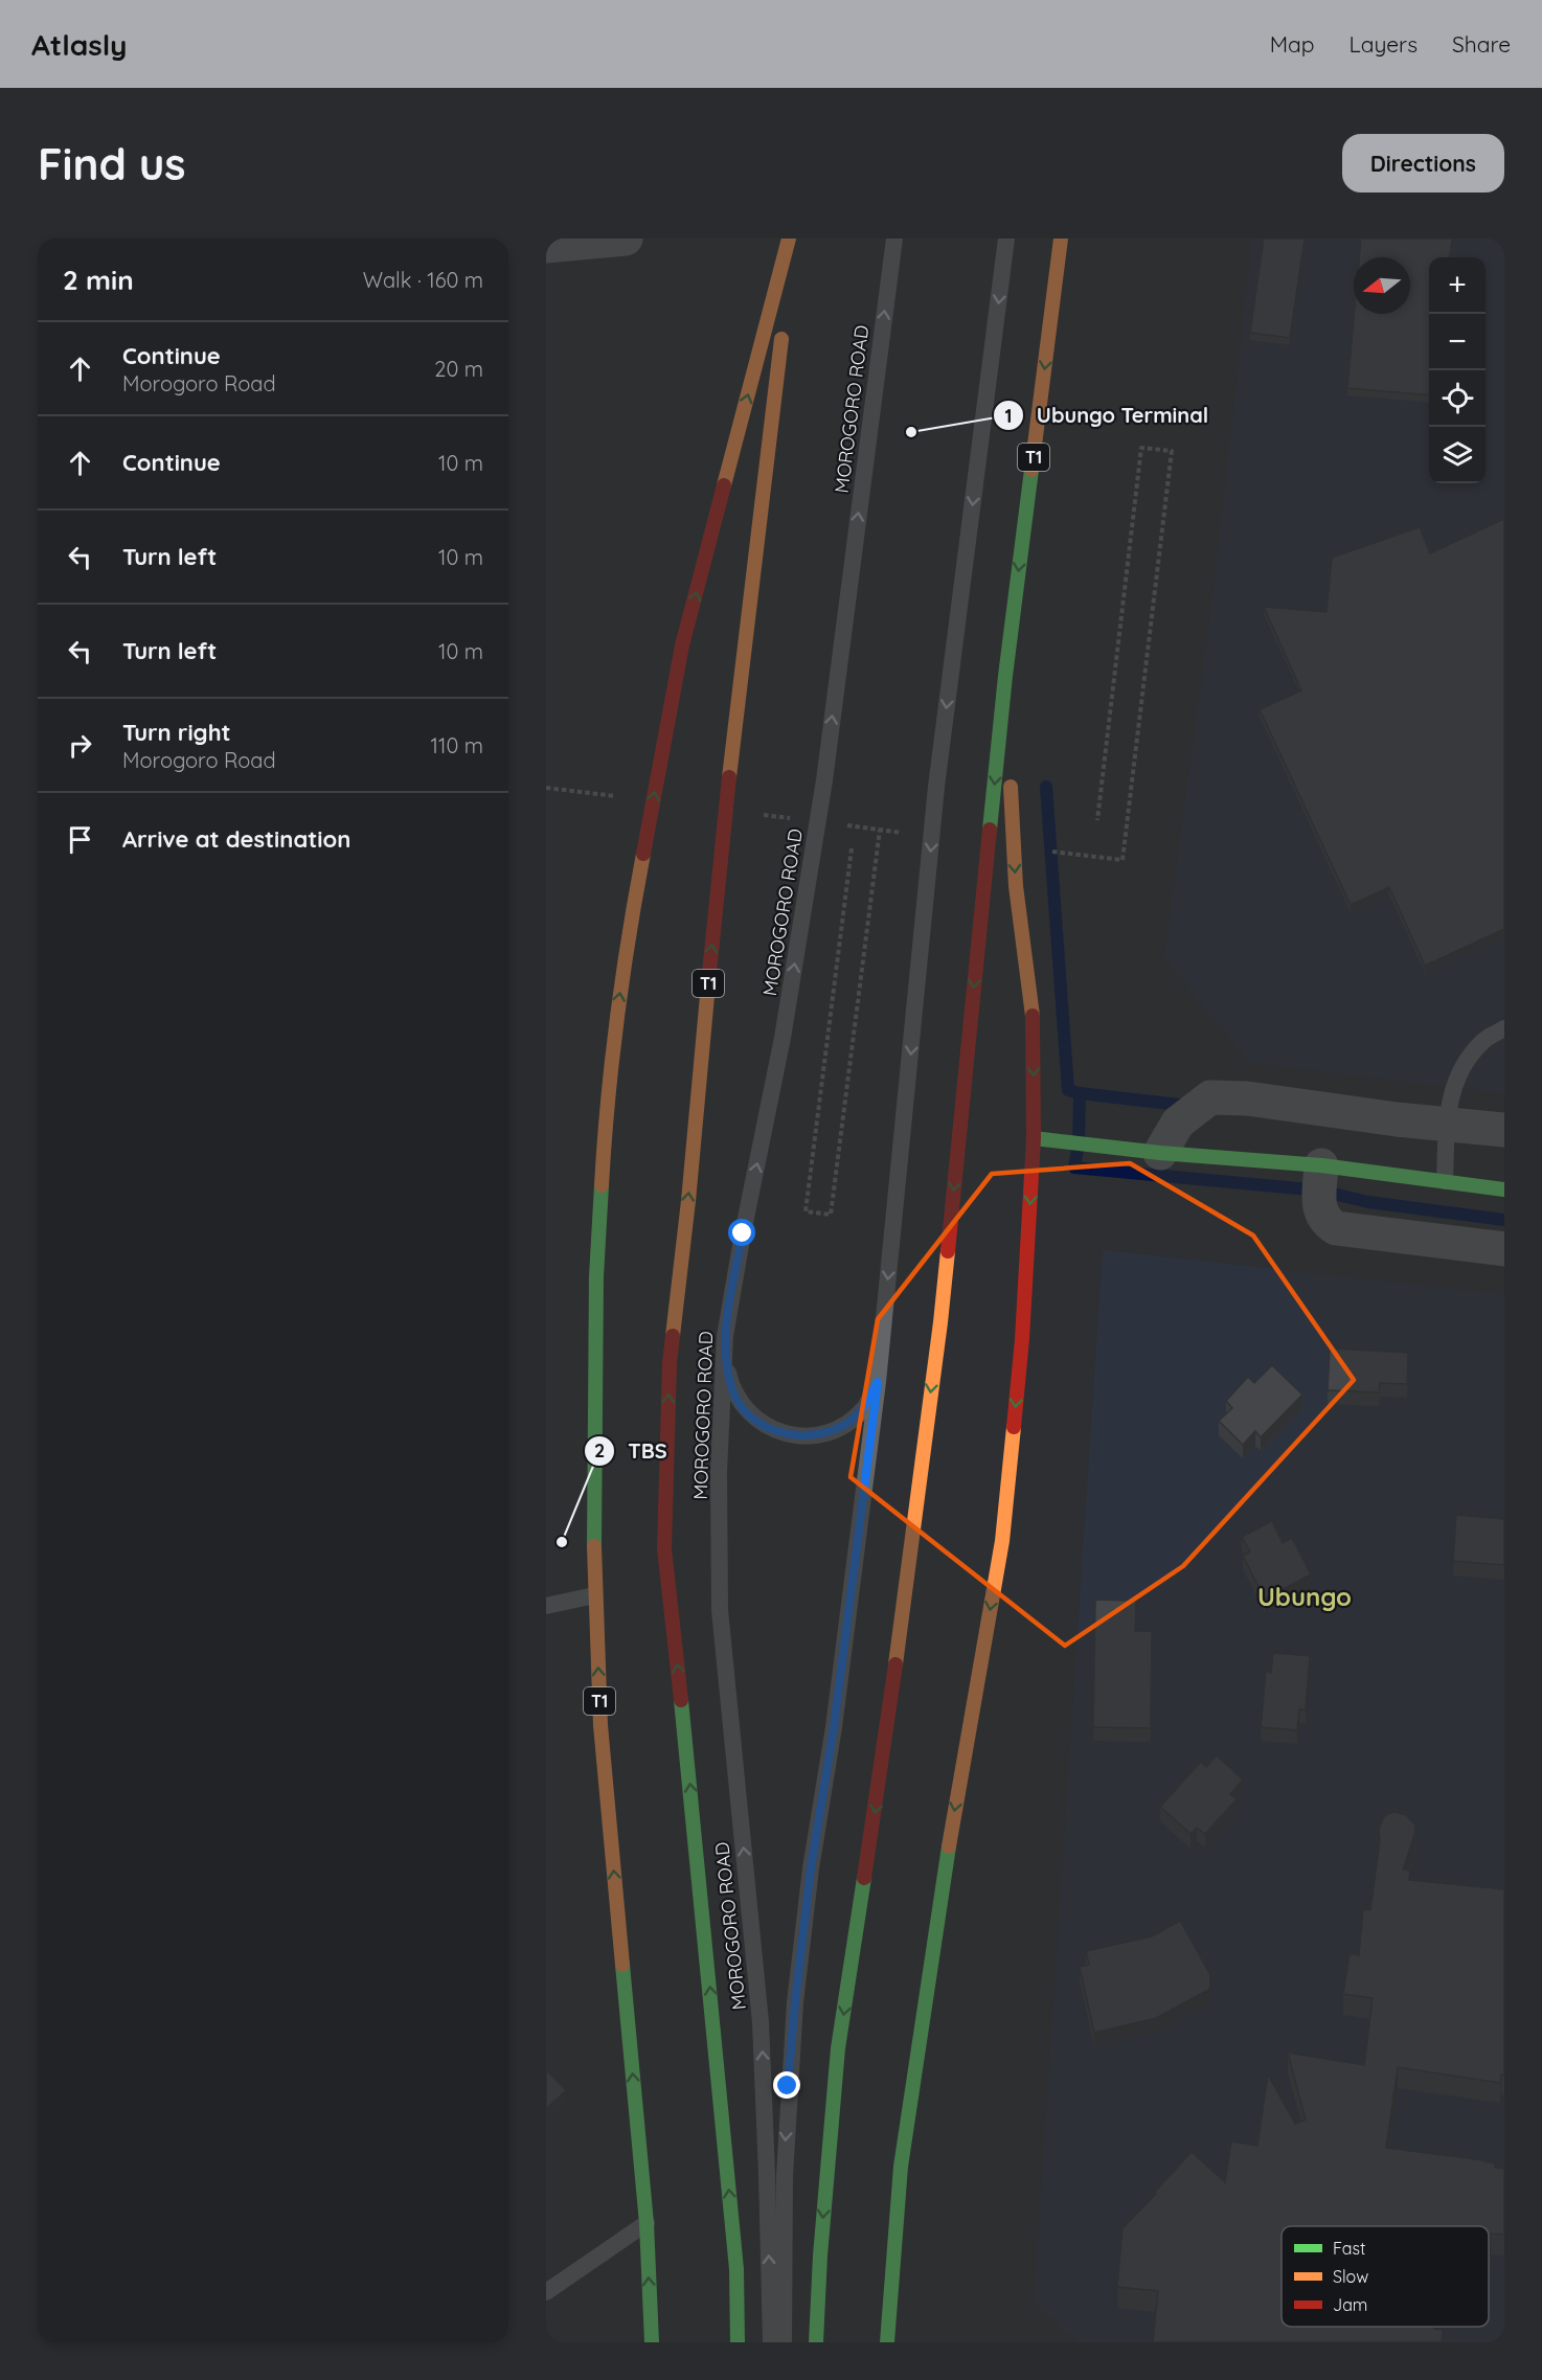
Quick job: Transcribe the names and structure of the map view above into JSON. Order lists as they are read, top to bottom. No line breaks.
{"streets":{"main road":["MOROGORO ROAD","T1"]},"crossings":[["MOROGORO ROAD","T1"]],"districts":["Ubungo"],"places":["Ubungo Terminal","TBS"],"legend":["Fast","Slow","Jam"],"north":"left","page":{"header":"Atlasly","nav":["Map","Layers","Share"],"buttons":"Directions","title":"Find us","heading":["2 min","Walk · 160 m"],"map_buttons":["+","−"],"list":[["Continue","Morogoro Road","20 m"],["Continue","10 m"],["Turn left","10 m"],["Turn left","10 m"],["Turn right","Morogoro Road","110 m"],"Arrive at destination"]}}
